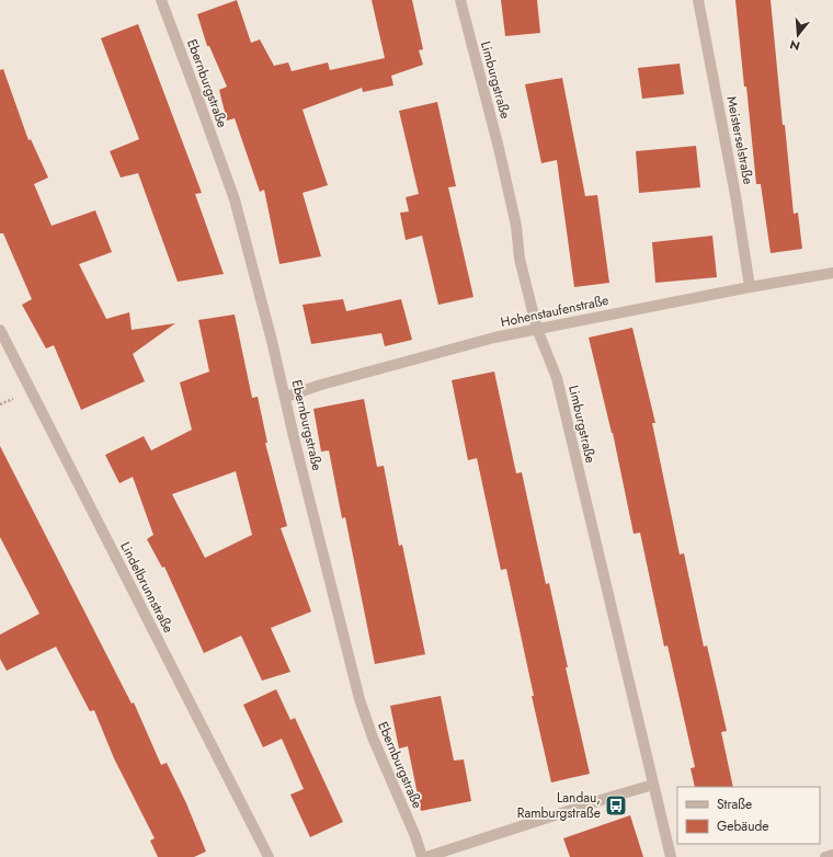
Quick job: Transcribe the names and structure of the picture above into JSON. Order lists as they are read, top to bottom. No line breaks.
{"streets":{"street":["Limburgstraße","Ebernburgstraße","Meisterselstraße","Hohenstaufenstraße","Lindelbrunnstraße"]},"crossings":[["Limburgstraße","Hohenstaufenstraße"],["Ebernburgstraße","Hohenstaufenstraße"],["Meisterselstraße","Hohenstaufenstraße"]],"places":{"bus stop":["Landau, Ramburgstraße"]},"legend":["Straße","Gebäude"],"north":"bottom"}
